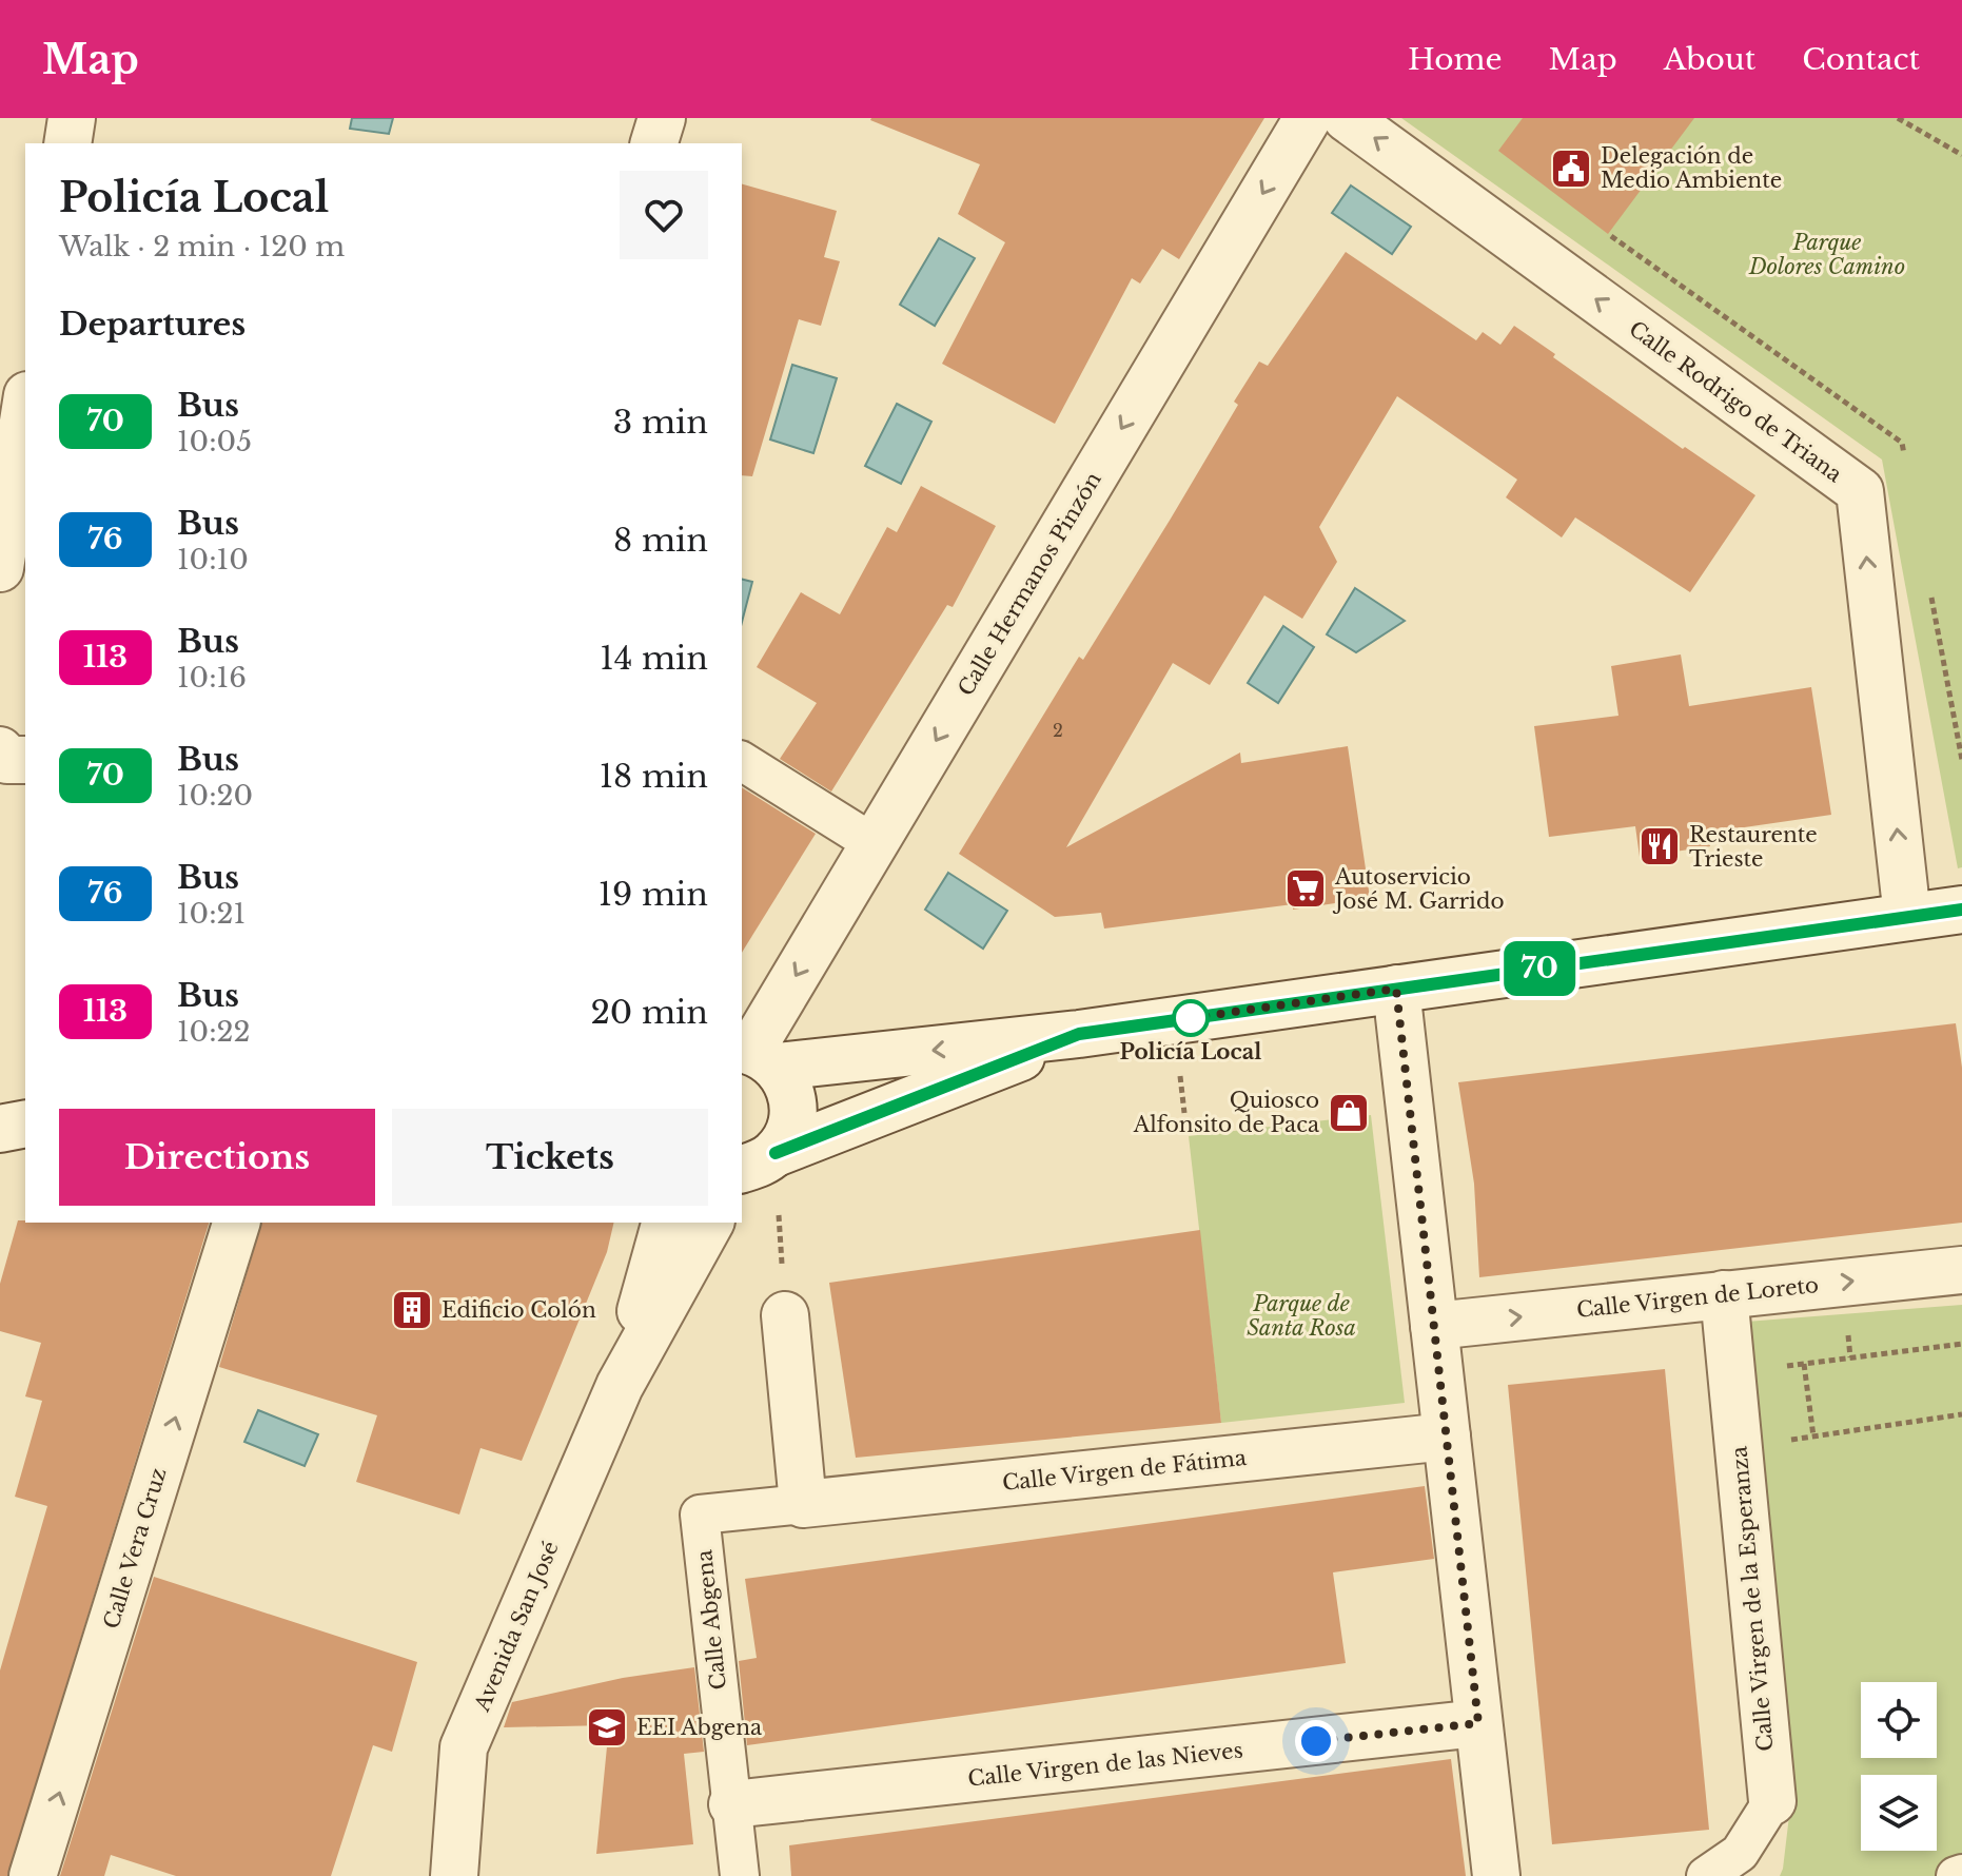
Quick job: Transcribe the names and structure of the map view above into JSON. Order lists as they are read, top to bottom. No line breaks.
{"streets":{"street":["Calle Rodrigo de Triana","Calle Hermanos Pinzón","Calle Virgen de Loreto","Calle Virgen de Fátima","Calle Vera Cruz","Calle Virgen de la Esperanza","Calle Abgena","Avenida San José","Calle Virgen de las Nieves"]},"crossings":[["Calle Virgen de Loreto","Calle Virgen de la Esperanza"],["Calle Virgen de Fátima","Calle Abgena"],["Calle Abgena","Calle Virgen de las Nieves"]],"one_way":["Calle Rodrigo de Triana","Calle Hermanos Pinzón","Calle Vera Cruz"],"parks":["Parque Dolores Camino","Parque de Santa Rosa"],"places":{"public building":["Delegación de Medio Ambiente"],"restaurant":["Restaurente Trieste"],"supermarket":["Autoservicio José M. Garrido"],"other":["Policía Local"],"shop":["Quiosco Alfonsito de Paca"],"building":["Edificio Colón"],"school or university":["EEI Abgena"]},"lines":["bus line 70"],"house_numbers":["2"],"page":{"header":"Map","nav":["Home","Map","About","Contact"],"on_map":"70","heading":[["Policía Local","Walk · 2 min · 120 m"],"Departures"],"list":[{"mark":"70","name":"Bus","note":"10:05","value":"3 min"},{"mark":"76","name":"Bus","note":"10:10","value":"8 min"},{"mark":"113","name":"Bus","note":"10:16","value":"14 min"},{"mark":"70","name":"Bus","note":"10:20","value":"18 min"},{"mark":"76","name":"Bus","note":"10:21","value":"19 min"},{"mark":"113","name":"Bus","note":"10:22","value":"20 min"}],"buttons":["Directions","Tickets"]}}
